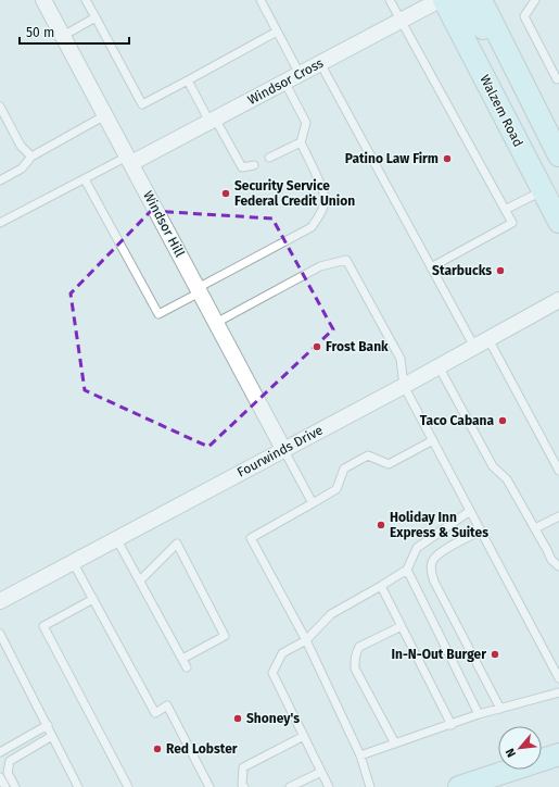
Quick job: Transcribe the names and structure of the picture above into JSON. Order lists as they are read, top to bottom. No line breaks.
{"streets":{"main road":["Walzem Road"],"street":["Windsor Cross","Windsor Hill","Fourwinds Drive"]},"crossings":[["Windsor Cross","Windsor Hill"],["Windsor Hill","Fourwinds Drive"]],"places":["Patino Law Firm","Security Service Federal Credit Union","Starbucks","Frost Bank","Taco Cabana","Holiday Inn Express & Suites","In-N-Out Burger","Shoney's","Red Lobster"],"scale_bar":"50 m","north":"bottom left"}
